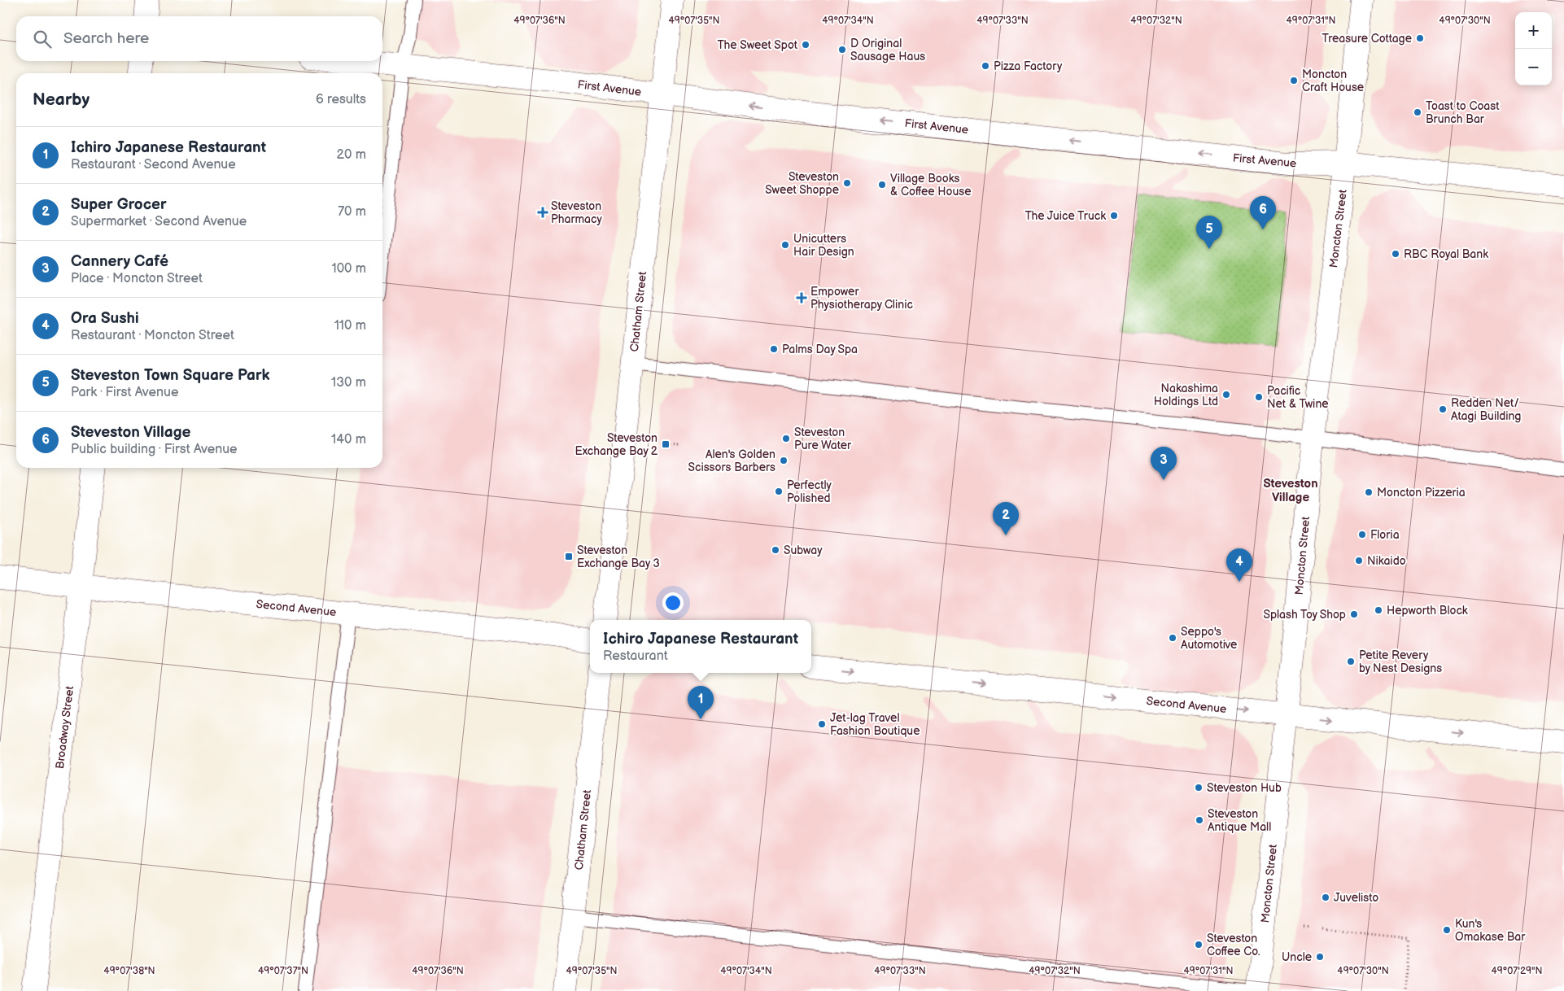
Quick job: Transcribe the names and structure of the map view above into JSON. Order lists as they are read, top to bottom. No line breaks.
{"streets":{"street":["First Avenue","Moncton Street","Chatham Street","Second Avenue","Broadway Street"]},"crossings":[["First Avenue","Moncton Street"],["First Avenue","Chatham Street"],["Moncton Street","Second Avenue"],["Second Avenue","Broadway Street"]],"one_way":["First Avenue","Second Avenue"],"districts":["Steveston Village"],"places":{"other":["Treasure Cottage","The Sweet Spot","D Original Sausage Haus","Pizza Factory","Moncton Craft House","Toast to Coast Brunch Bar","Steveston Sweet Shoppe","Village Books & Coffee House","The Juice Truck","Unicutters Hair Design","RBC Royal Bank","Palms Day Spa","Nakashima Holdings Ltd","Pacific Net & Twine","Redden Net/ Atagi Building","Steveston Pure Water","Alen's Golden Scissors Barbers","Perfectly Polished","Moncton Pizzeria","Floria","Subway","Nikaido","Hepworth Block","Splash Toy Shop","Seppo's Automotive","Petite Revery by Nest Designs","Jet-lag Travel Fashion Boutique","Steveston Hub","Steveston Antique Mall","Juvelisto","Kun's Omakase Bar","Steveston Coffee Co.","Uncle"],"health":["Steveston Pharmacy","Empower Physiotherapy Clinic"],"transit":["Steveston Exchange Bay 2","Steveston Exchange Bay 3"]},"page":{"map_buttons":["+","−"],"search":"Search here","heading":["Nearby","6 results"],"list":[{"mark":"1","name":"Ichiro Japanese Restaurant","note":"Restaurant · Second Avenue","value":"20 m"},{"mark":"2","name":"Super Grocer","note":"Supermarket · Second Avenue","value":"70 m"},{"mark":"3","name":"Cannery Café","note":"Place · Moncton Street","value":"100 m"},{"mark":"4","name":"Ora Sushi","note":"Restaurant · Moncton Street","value":"110 m"},{"mark":"5","name":"Steveston Town Square Park","note":"Park · First Avenue","value":"130 m"},{"mark":"6","name":"Steveston Village","note":"Public building · First Avenue","value":"140 m"}],"pins":["6","5","3","2","4","1"],"popup":["Ichiro Japanese Restaurant","Restaurant"]},"coordinates":["49°07'36\"N","49°07'35\"N","49°07'34\"N","49°07'33\"N","49°07'32\"N","49°07'31\"N","49°07'30\"N","49°07'38\"N","49°07'37\"N","49°07'29\"N"]}
